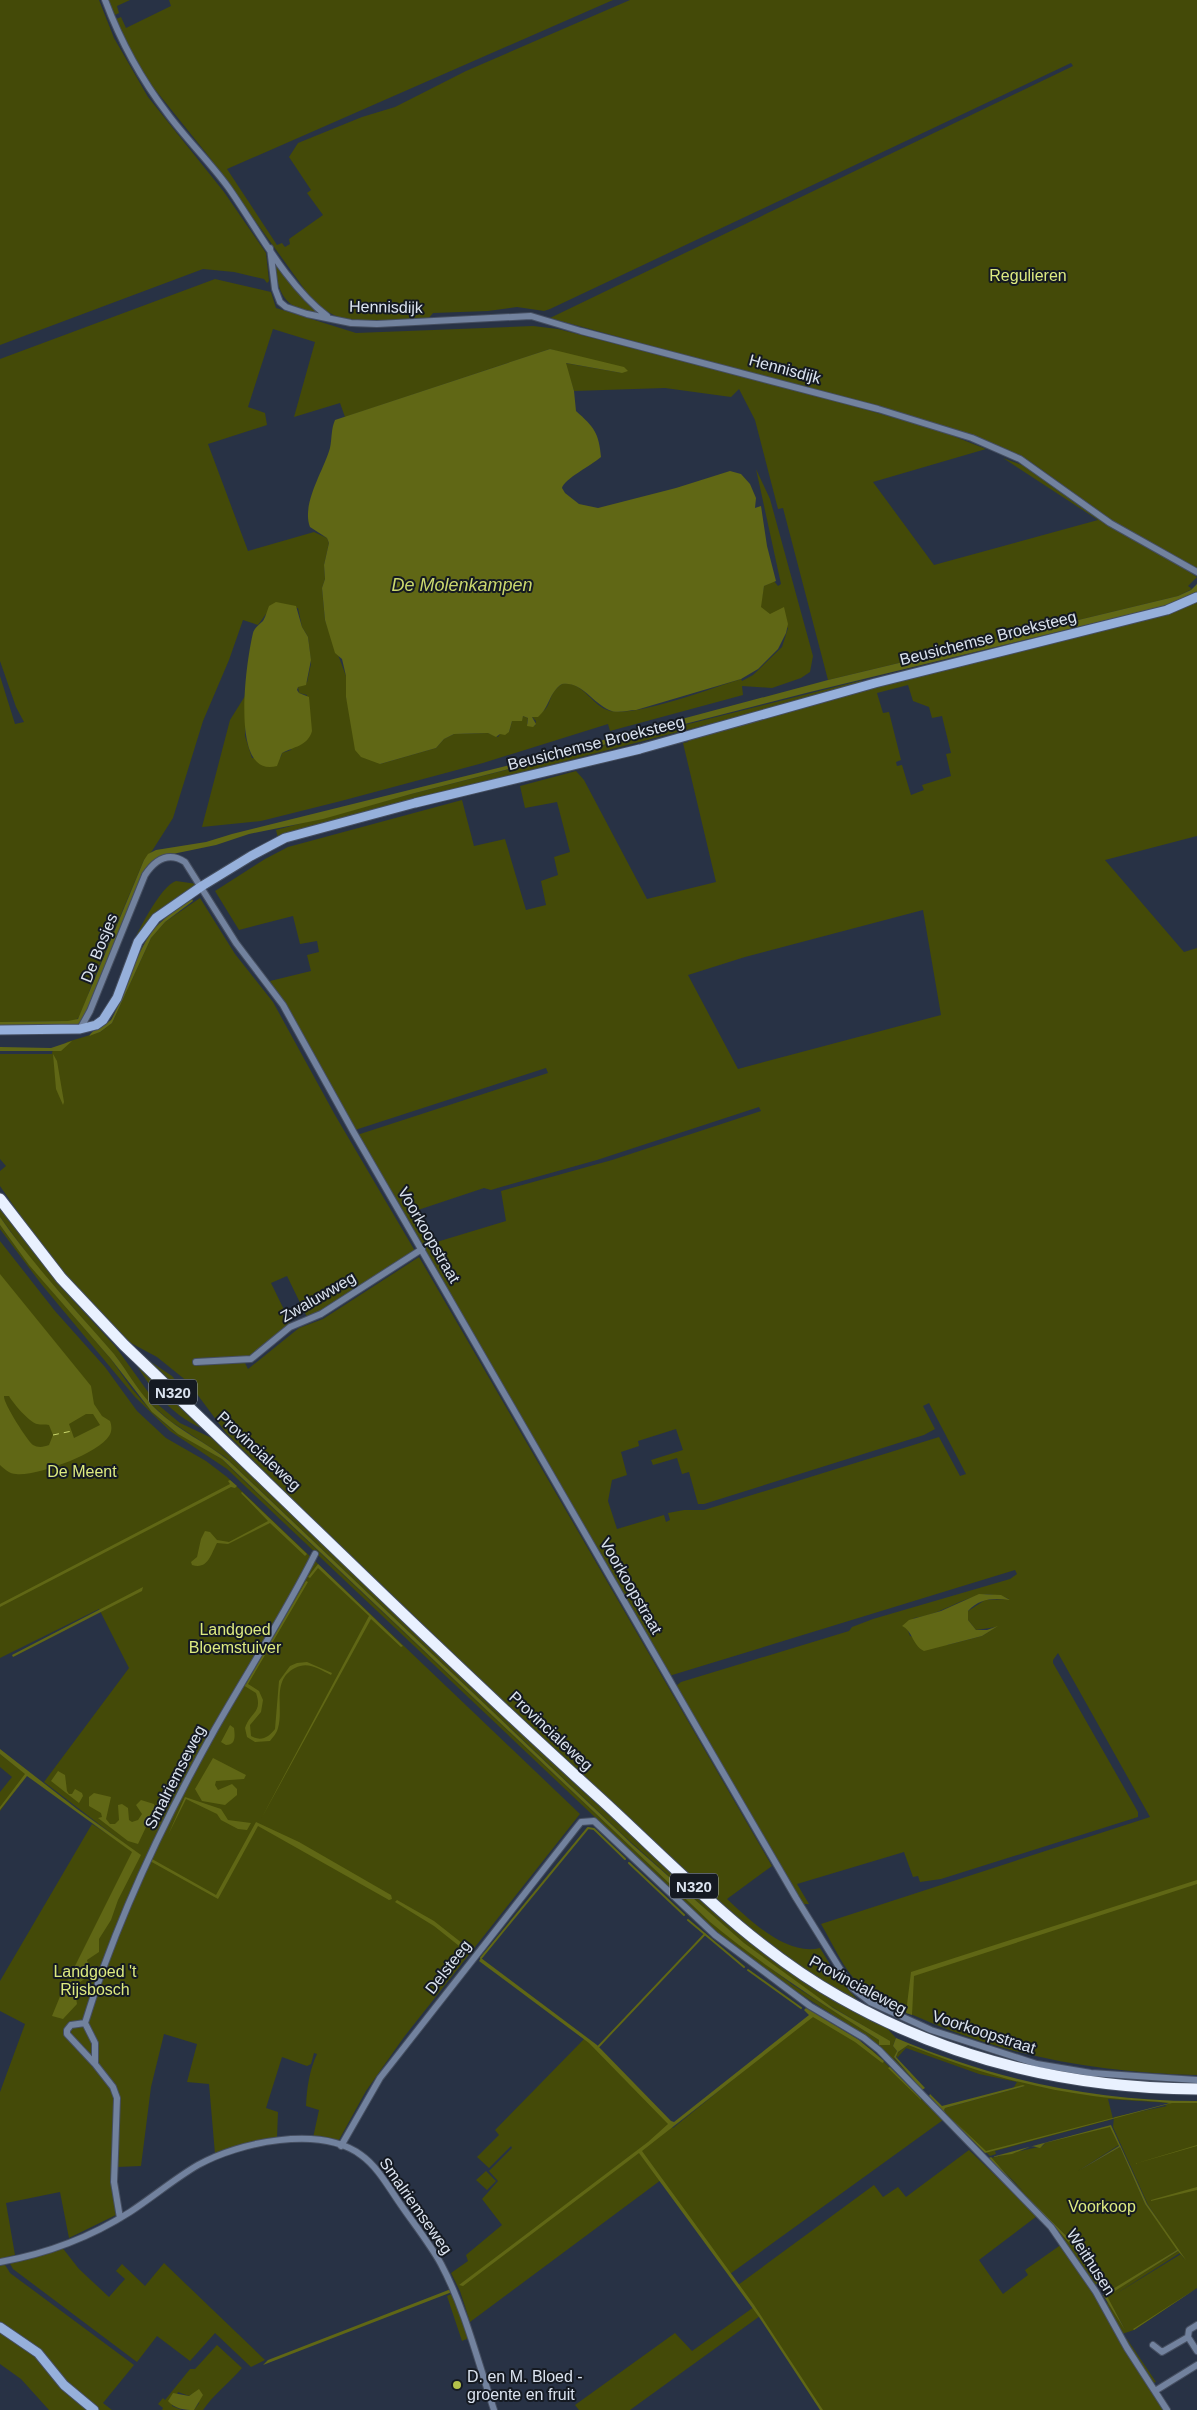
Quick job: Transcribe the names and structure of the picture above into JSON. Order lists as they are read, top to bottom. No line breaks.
{"streets":{"highway":["N320","Provincialeweg"],"street":["Hennisdijk","Beusichemse Broeksteeg","De Bosjes","Voorkoopstraat","Zwaluwweg","Smalriemseweg","Delsteeg","Weithusen"]},"crossings":[["Beusichemse Broeksteeg","De Bosjes"],["Beusichemse Broeksteeg","Voorkoopstraat"],["De Bosjes","Voorkoopstraat"],["Voorkoopstraat","Zwaluwweg"],["Smalriemseweg","Delsteeg"],["Delsteeg","Weithusen"]],"water":["De Molenkampen"],"parks":["Regulieren","De Meent","Landgoed Bloemstuiver","Landgoed 't Rijsbosch","Voorkoop"],"places":["D. en M. Bloed - groente en fruit"]}
